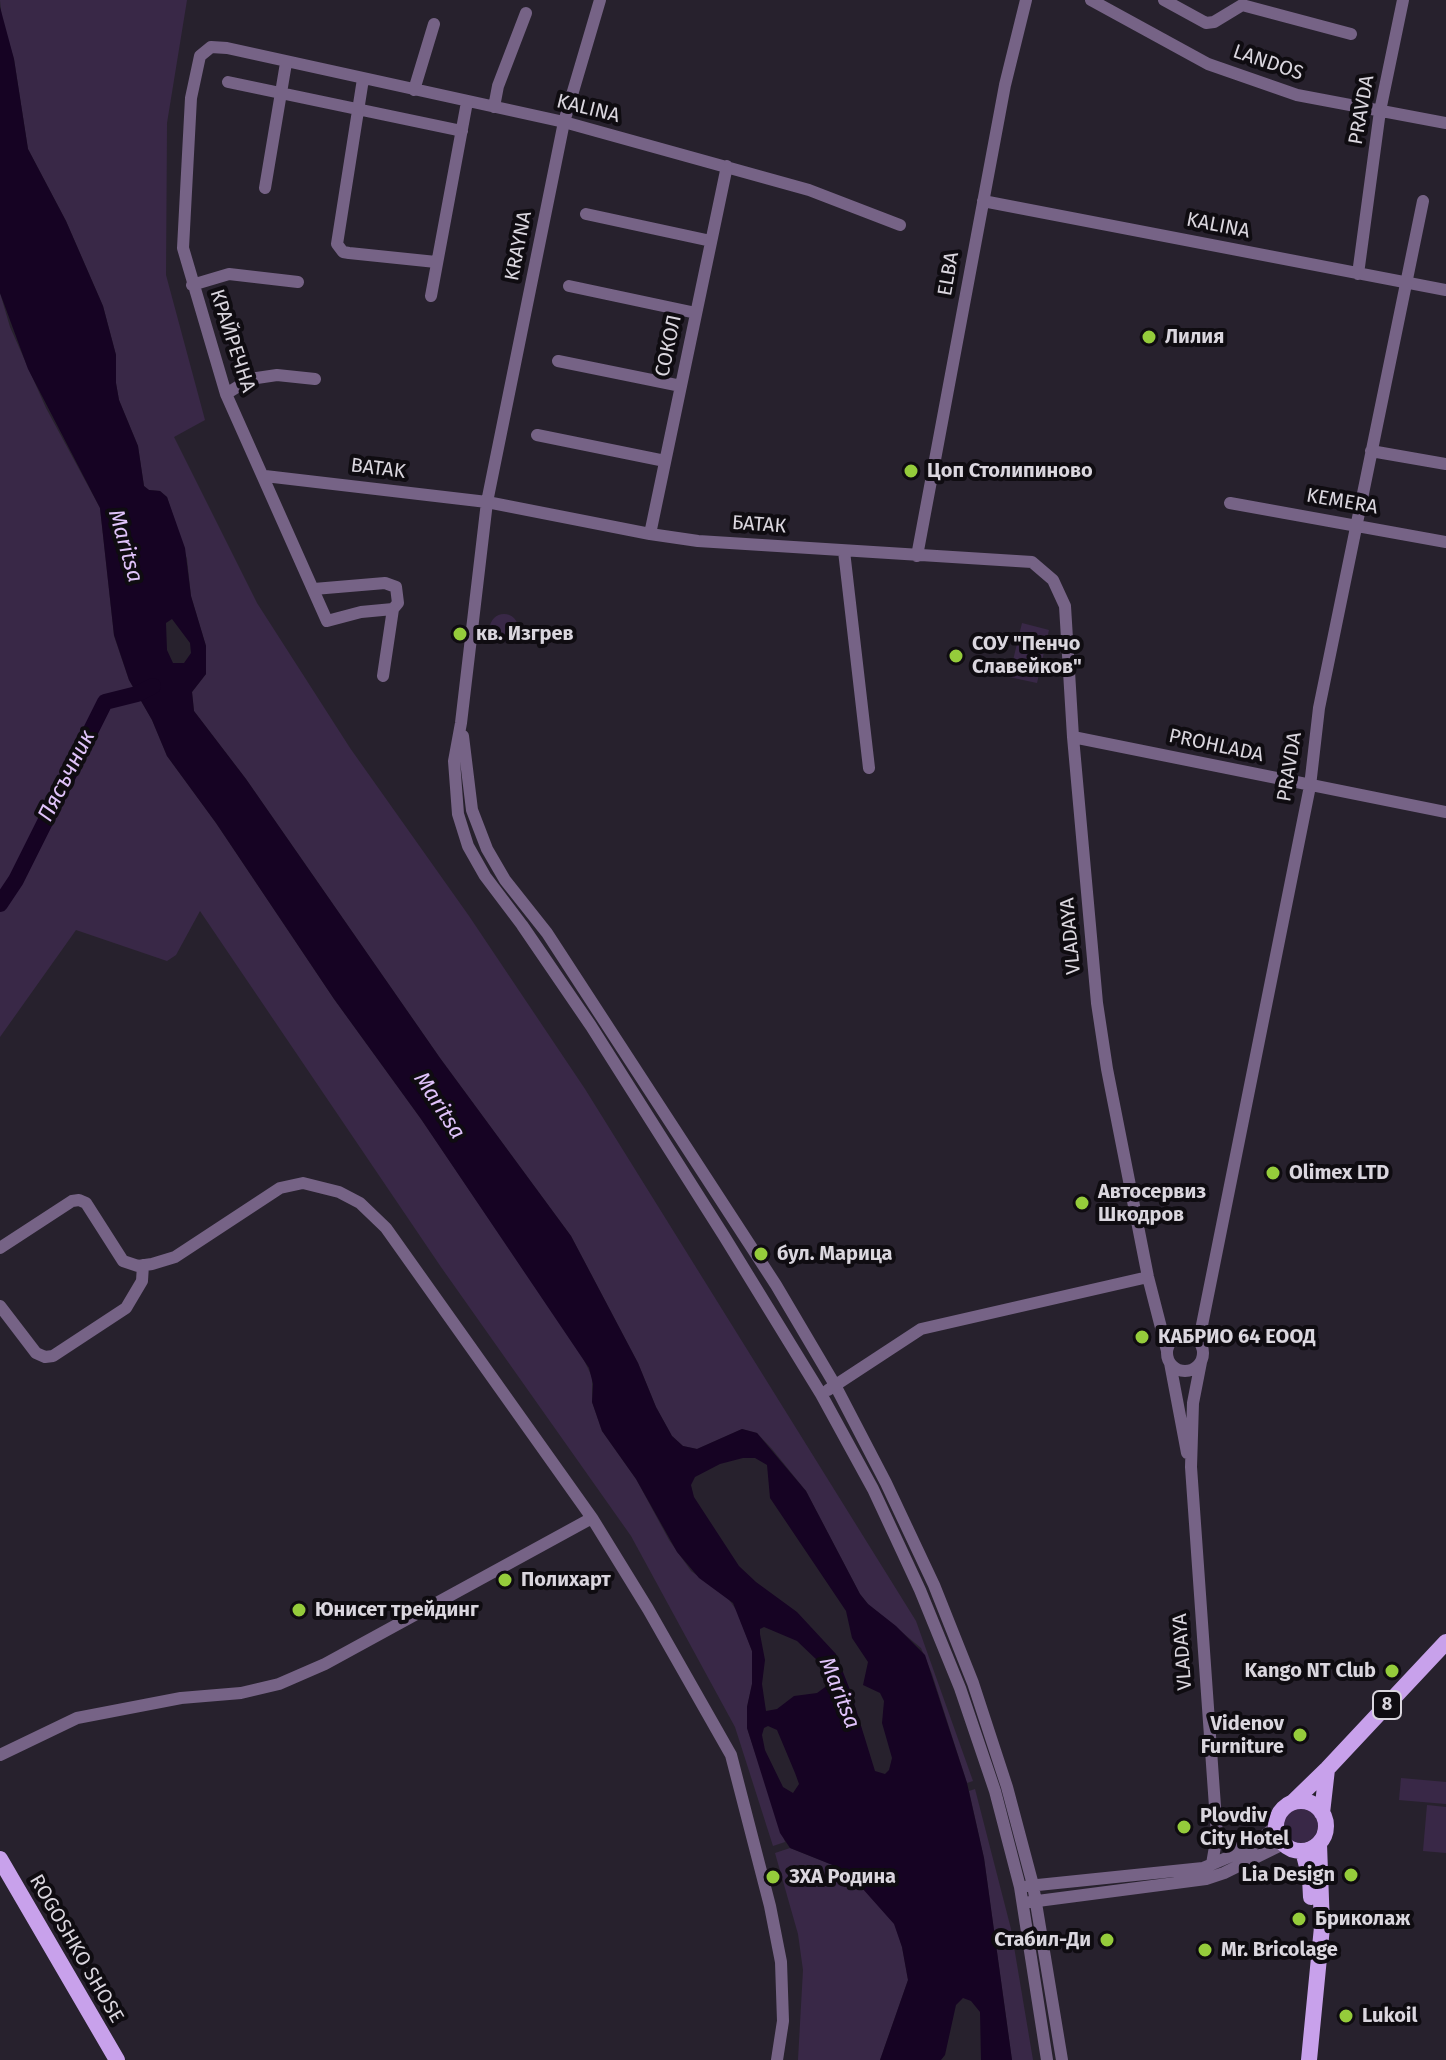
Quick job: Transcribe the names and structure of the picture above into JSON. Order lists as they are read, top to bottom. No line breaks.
{"streets":{"main road":["8","ROGOSHKO SHOSE"],"street":["LANDOS","KALINA","PRAVDA","KRAYNA","ELBA","КРАЙРЕЧНА","СОКОЛ","BATAK","KEMERA","БАТАК","PROHLADA","VLADAYA"]},"crossings":[["LANDOS","PRAVDA"],["KALINA","PRAVDA"],["KALINA","KRAYNA"],["KALINA","ELBA"],["KALINA","КРАЙРЕЧНА"],["KALINA","СОКОЛ"],["PRAVDA","KEMERA"],["PRAVDA","PROHLADA"],["PRAVDA","VLADAYA"],["KRAYNA","BATAK"],["KRAYNA","БАТАК"],["ELBA","БАТАК"],["КРАЙРЕЧНА","BATAK"],["СОКОЛ","БАТАК"],["BATAK","БАТАК"],["БАТАК","VLADAYA"],["PROHLADA","VLADAYA"]],"water":["Maritsa","Пясъчник"],"places":["Лилия","Цоп Столипиново","кв. Изгрев","СОУ \"Пенчо Славейков\"","Olimex LTD","Автосервиз Шкодров","бул. Марица","КАБРИО 64 ЕООД","Полихарт","Юнисет трейдинг","Kango NT Club","Videnov Furniture","Plovdiv City Hotel","Lia Design","ЗХА Родина","Бриколаж","Стабил-Ди","Mr. Bricolage","Lukoil"]}
